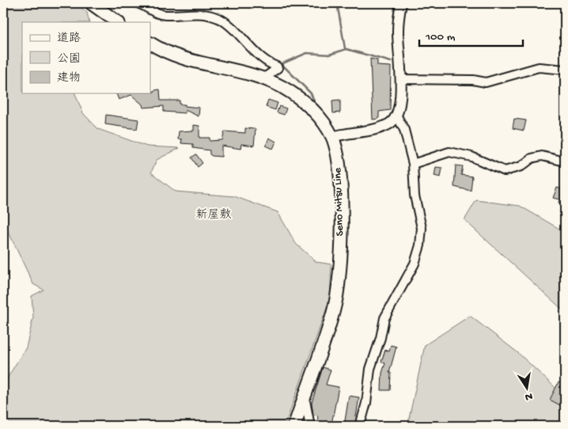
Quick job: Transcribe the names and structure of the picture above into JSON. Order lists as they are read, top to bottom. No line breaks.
{"streets":{"main road":["Seno Mitsu Line"]},"districts":["新屋敷"],"legend":["道路","公園","建物"],"scale_bar":"100 m","north":"bottom"}
